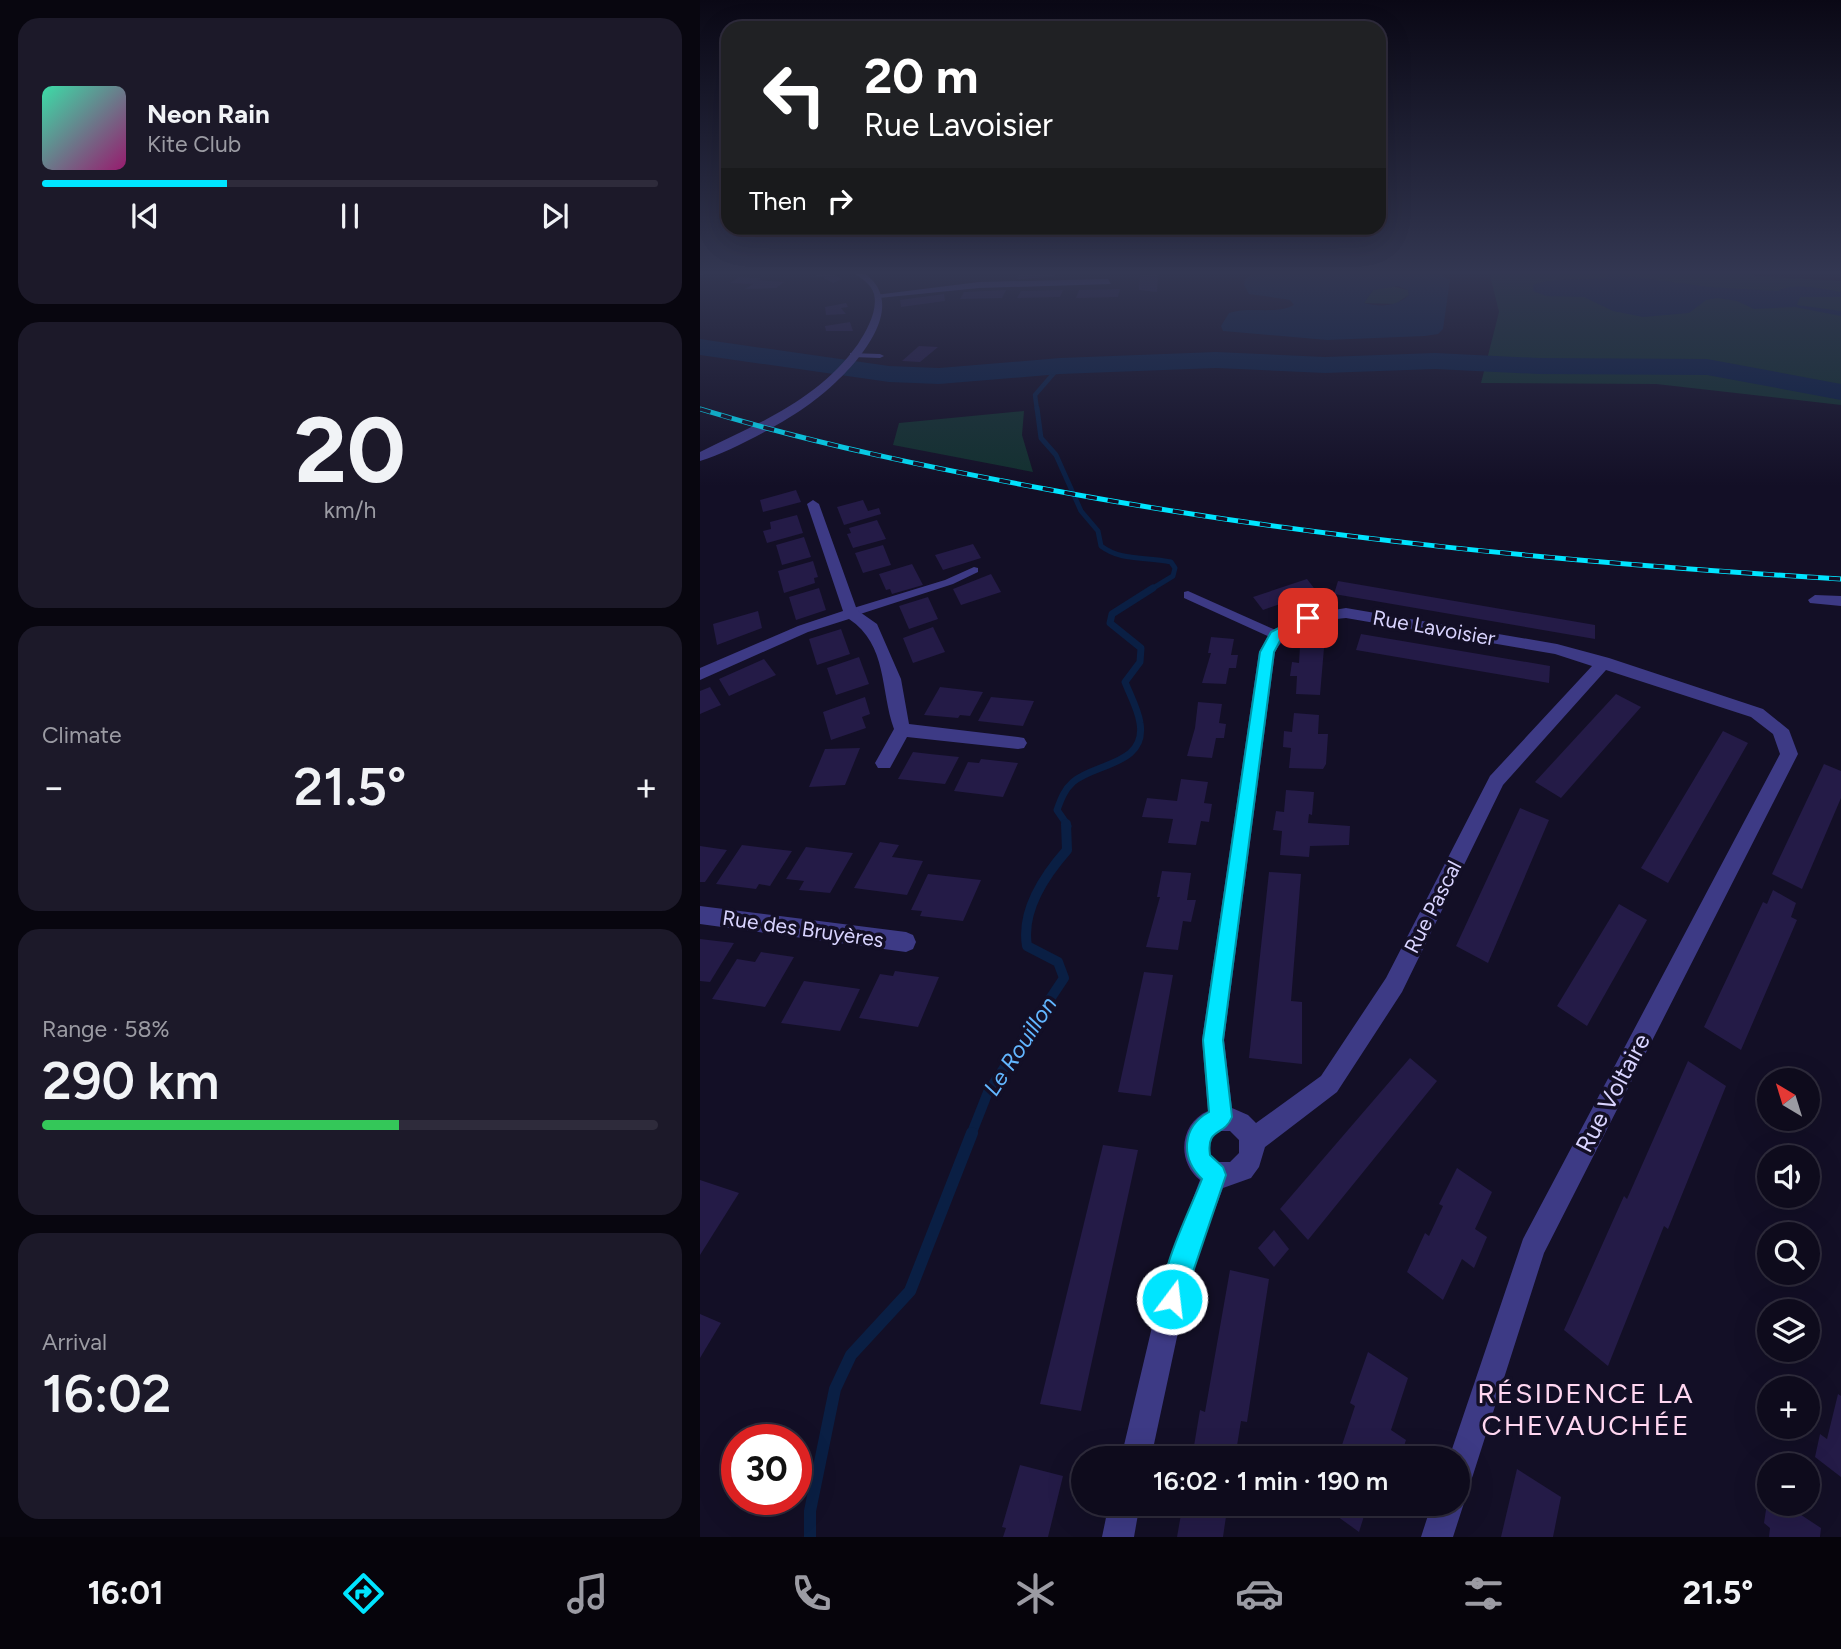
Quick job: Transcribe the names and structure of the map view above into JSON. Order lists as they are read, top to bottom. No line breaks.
{"streets":{"street":["Rue Lavoisier","Rue Pascal","Rue des Bruyères","Rue Voltaire"]},"crossings":[["Rue Lavoisier","Rue Pascal"],["Rue Lavoisier","Rue Voltaire"]],"districts":["RÉSIDENCE LA CHEVAUCHÉE"],"water":["Le Rouillon"],"north":"top left","page":{"turn":["20 m","Rue Lavoisier"],"song":["Neon Rain","Kite Club"],"then":"Then","tile":[["20","km/h"],"Climate",["Range · 58%","290 km"],["Arrival","16:02"]],"heat":["−","21.5°","+"],"map_buttons":["+","−"],"limit":"30","trip":"16:02 · 1 min · 190 m","tabs":["16:01","21.5°"]}}
